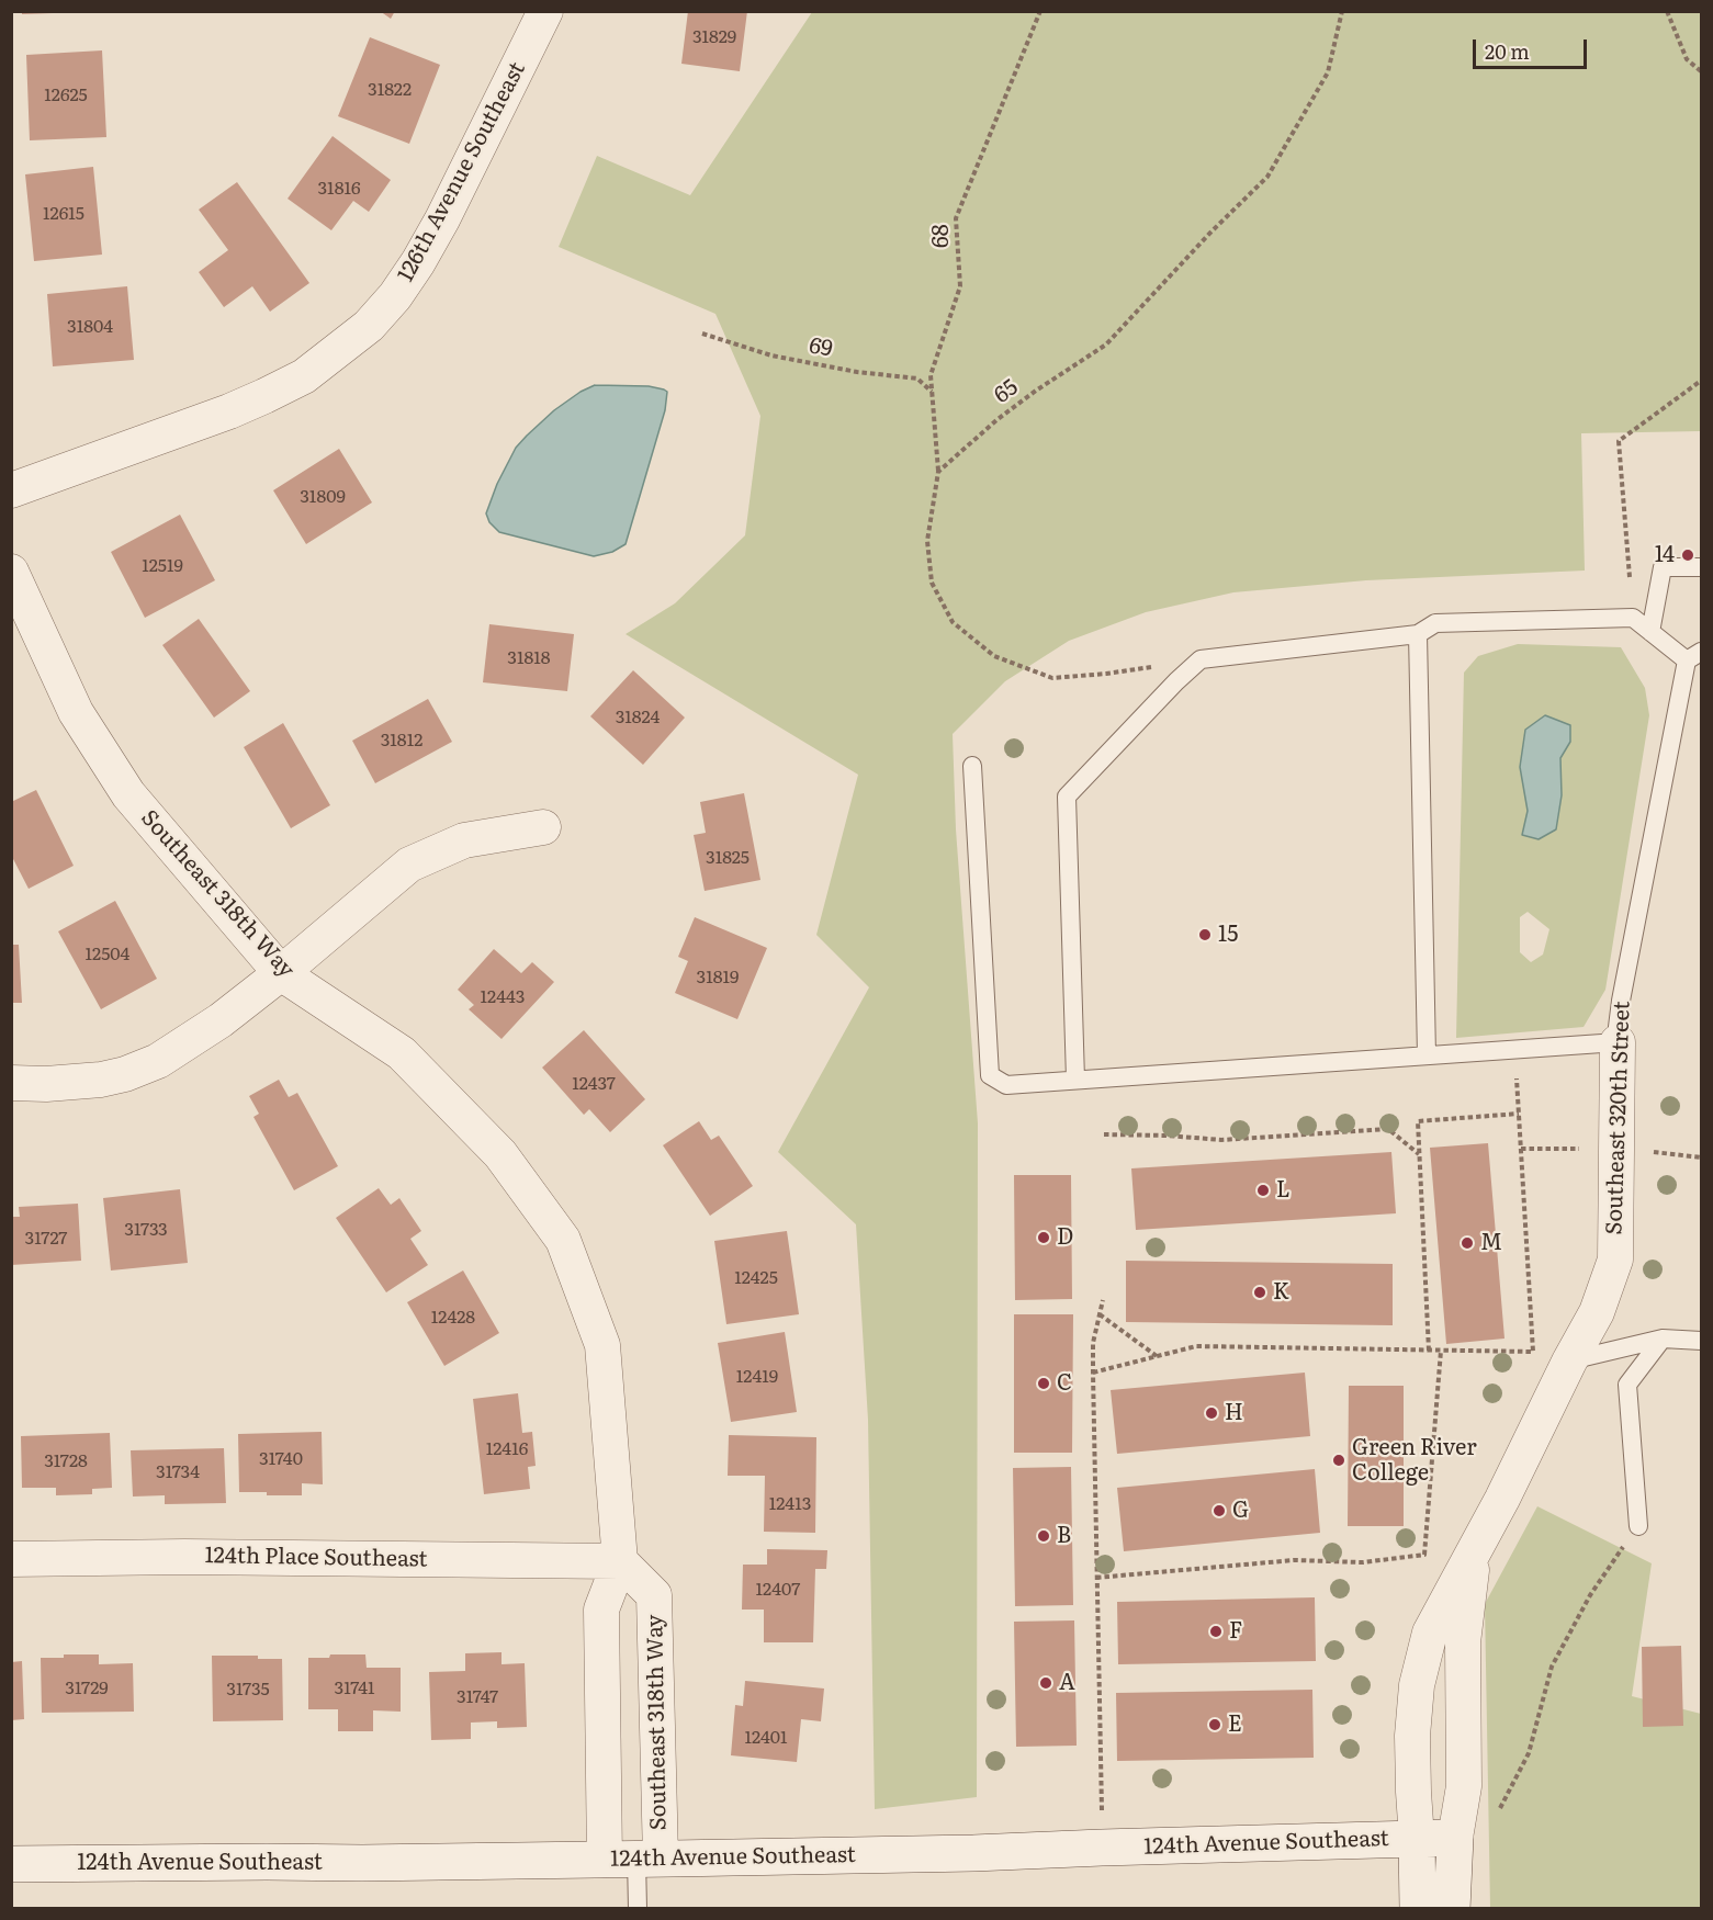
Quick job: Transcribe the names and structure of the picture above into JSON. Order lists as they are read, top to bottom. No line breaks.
{"streets":{"street":["126th Avenue Southeast","Southeast 318th Way","Southeast 320th Street","124th Place Southeast","124th Avenue Southeast"],"path":["68","69","65"]},"crossings":[["68","69"],["68","65"],["Southeast 318th Way","124th Place Southeast"],["Southeast 318th Way","124th Avenue Southeast"],["Southeast 320th Street","124th Avenue Southeast"]],"places":["14","15","L","D","M","K","C","H","Green River College","G","B","F","A","E"],"house_numbers":["31829","31822","12625","31816","12615","31804","31809","12519","31818","31824","31812","31825","12504","31819","12443","12437","31733","31727","12425","12428","12419","12416","31740","31728","31734","12413","12407","31729","31741","31735","31747","12401"],"scale_bar":"20 m"}
